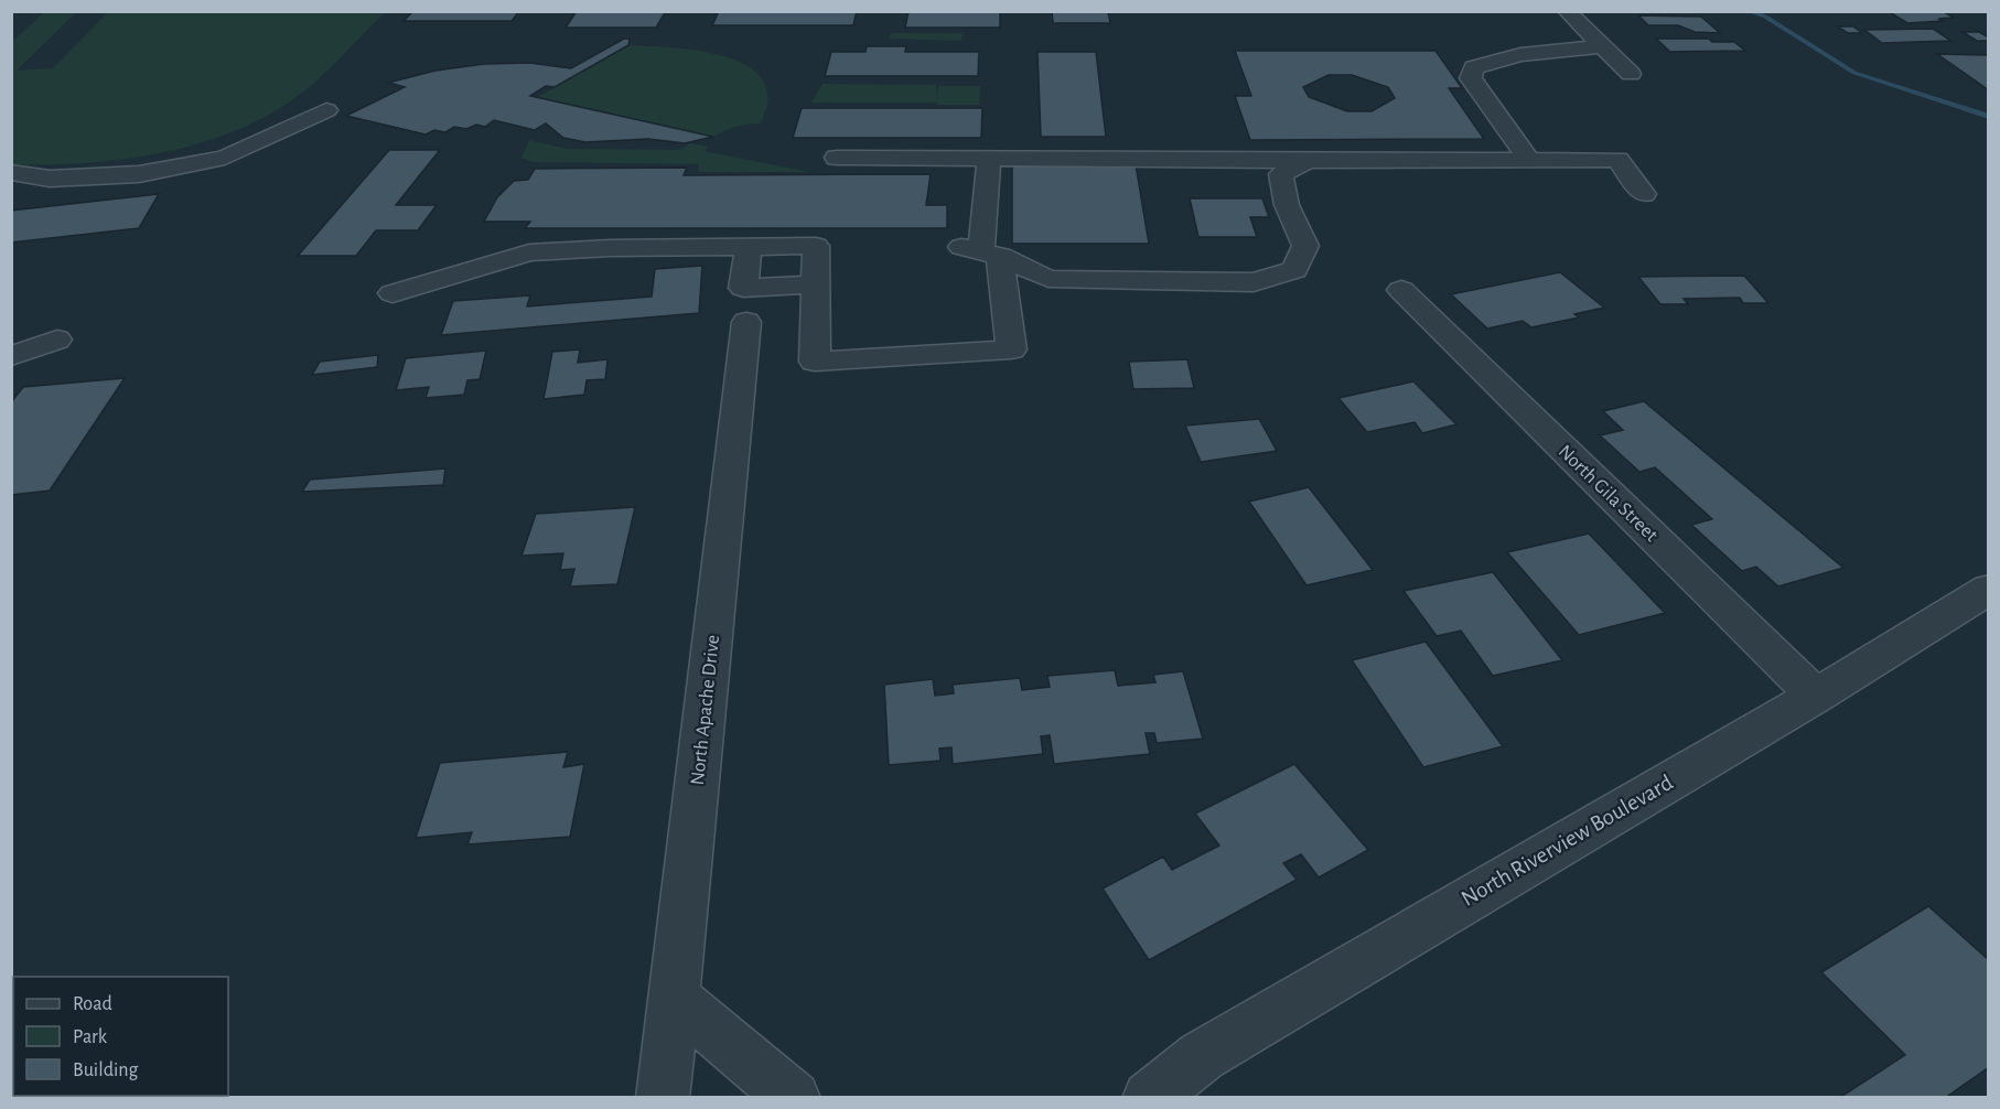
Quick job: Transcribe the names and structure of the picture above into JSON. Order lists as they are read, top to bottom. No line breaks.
{"streets":{"street":["North Gila Street","North Apache Drive","North Riverview Boulevard"]},"crossings":[["North Gila Street","North Riverview Boulevard"]],"legend":["Road","Park","Building"]}
